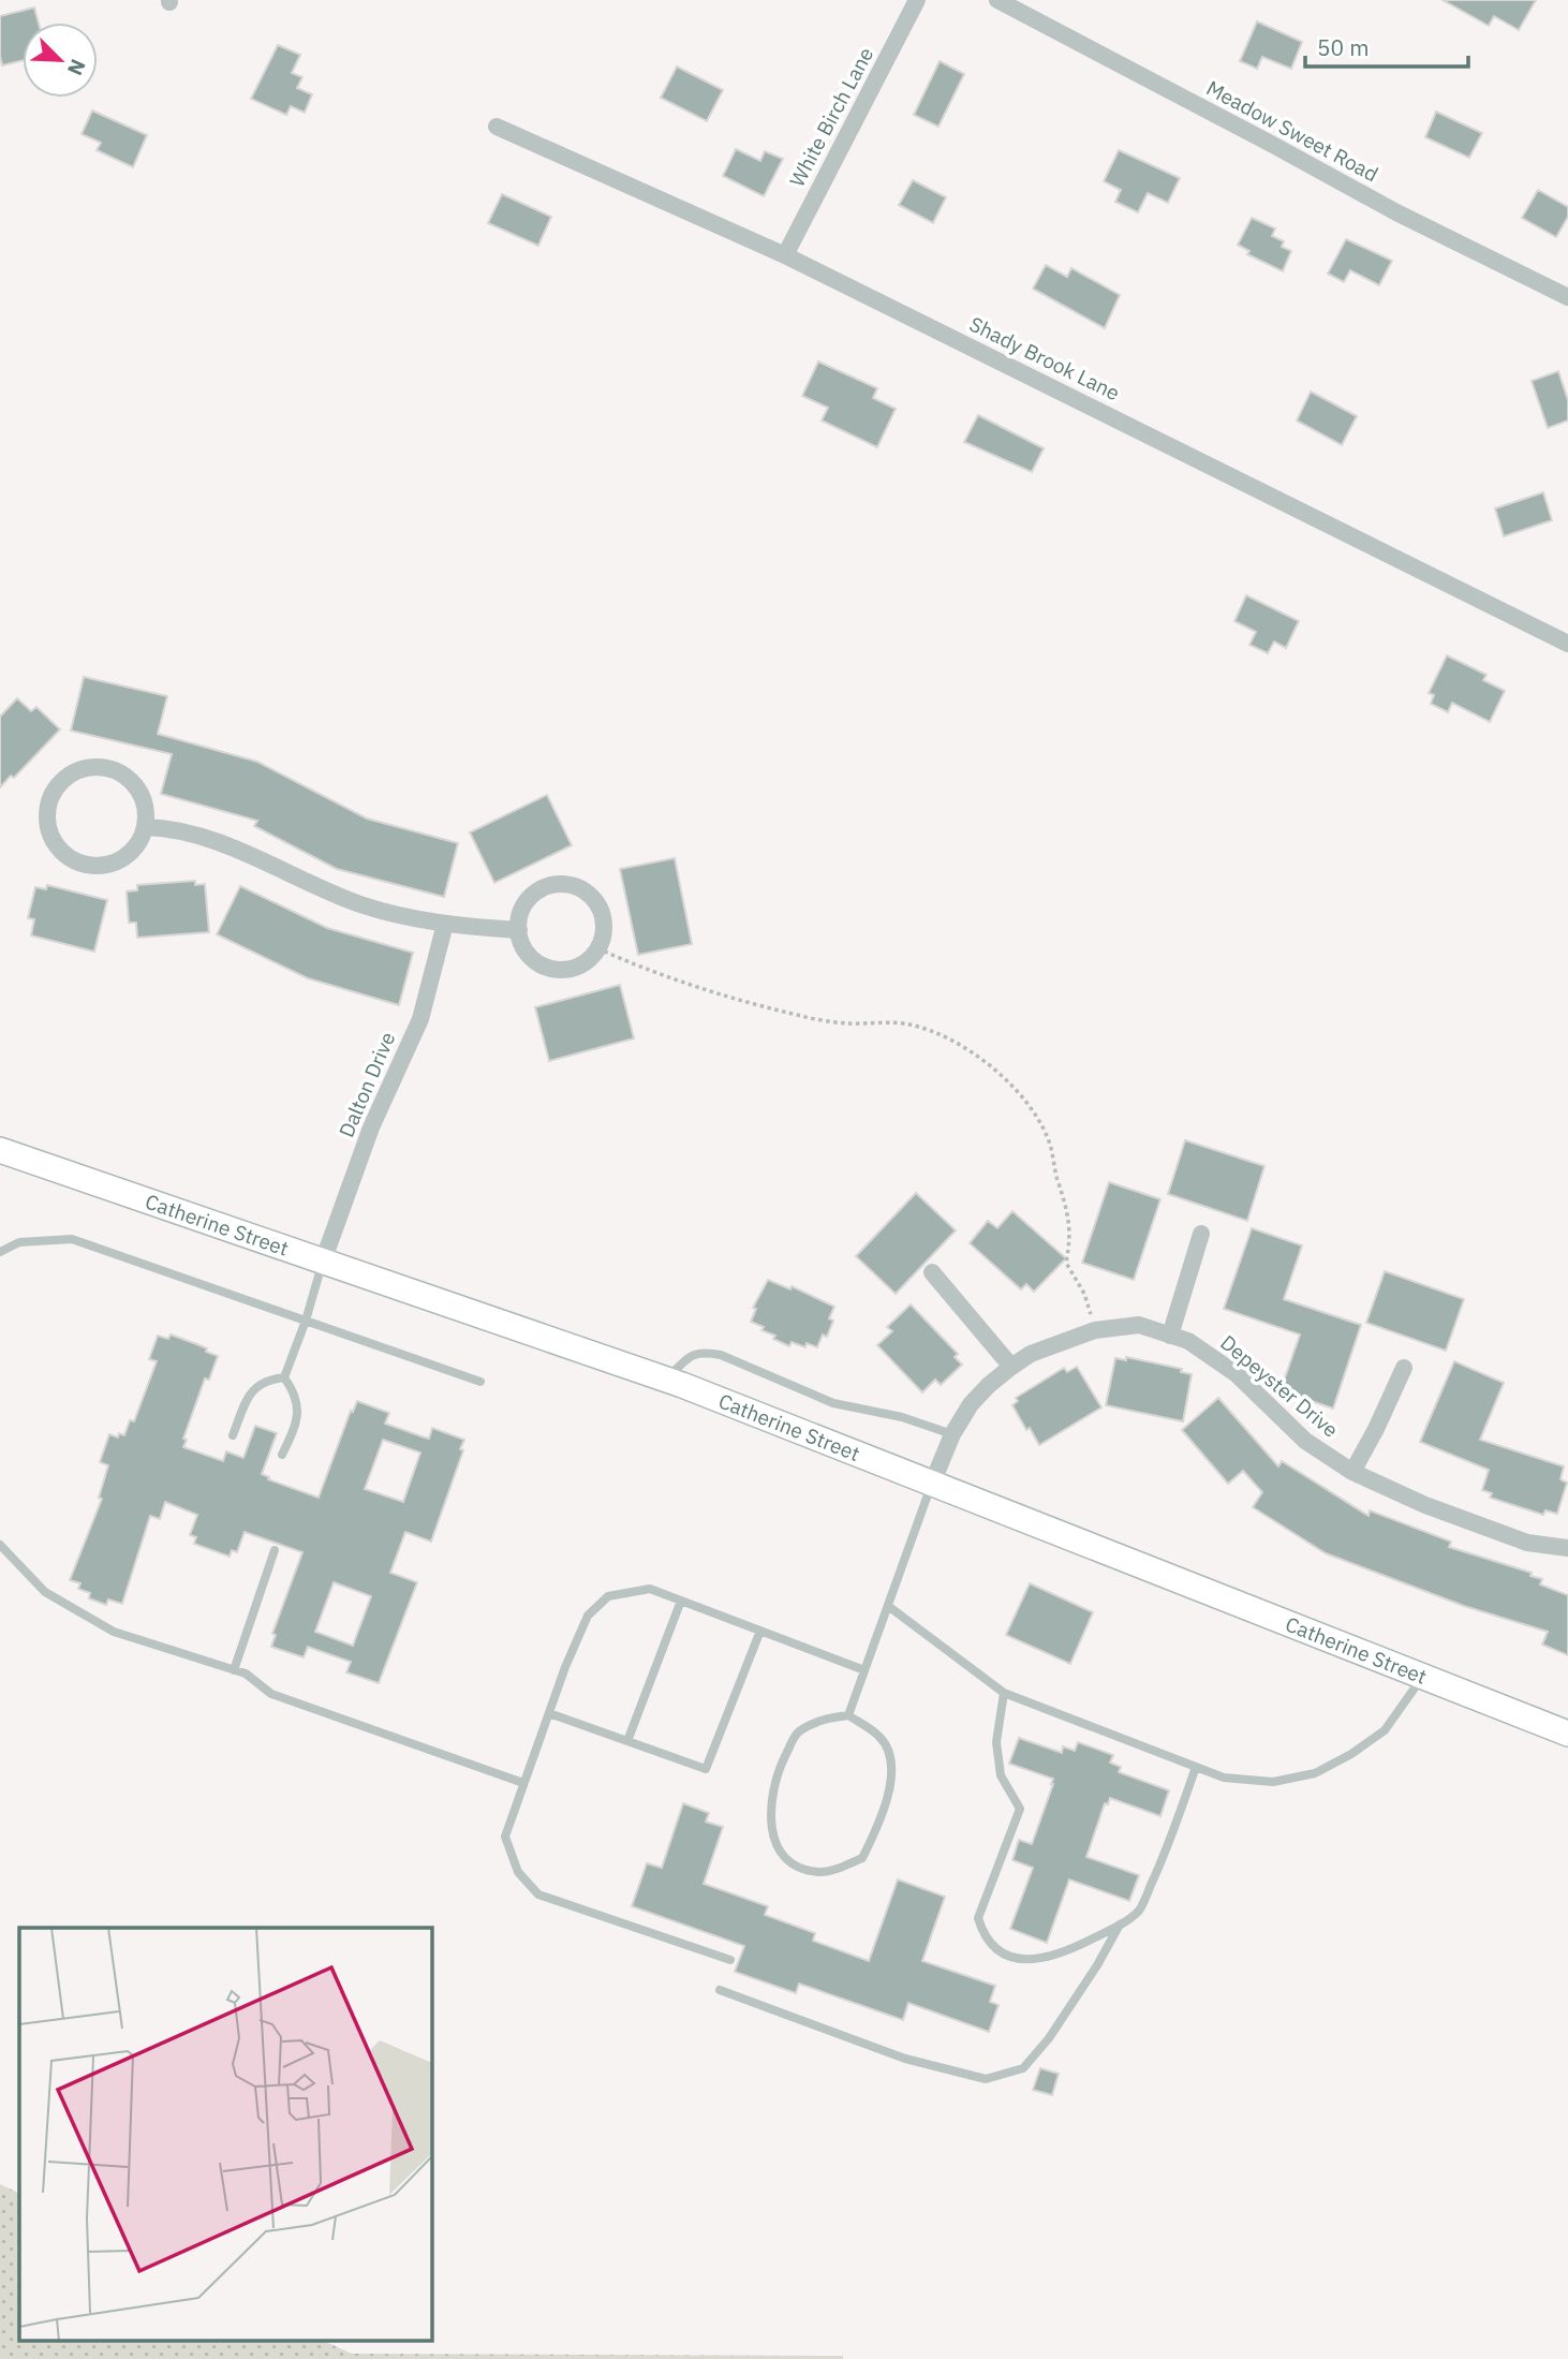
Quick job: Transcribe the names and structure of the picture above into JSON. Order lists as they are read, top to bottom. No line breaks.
{"streets":{"street":["White Birch Lane","Meadow Sweet Road","Shady Brook Lane","Dalton Drive","Catherine Street","Depeyster Drive"]},"crossings":[["White Birch Lane","Shady Brook Lane"],["Dalton Drive","Catherine Street"],["Catherine Street","Depeyster Drive"]],"scale_bar":"50 m","north":"bottom right"}
